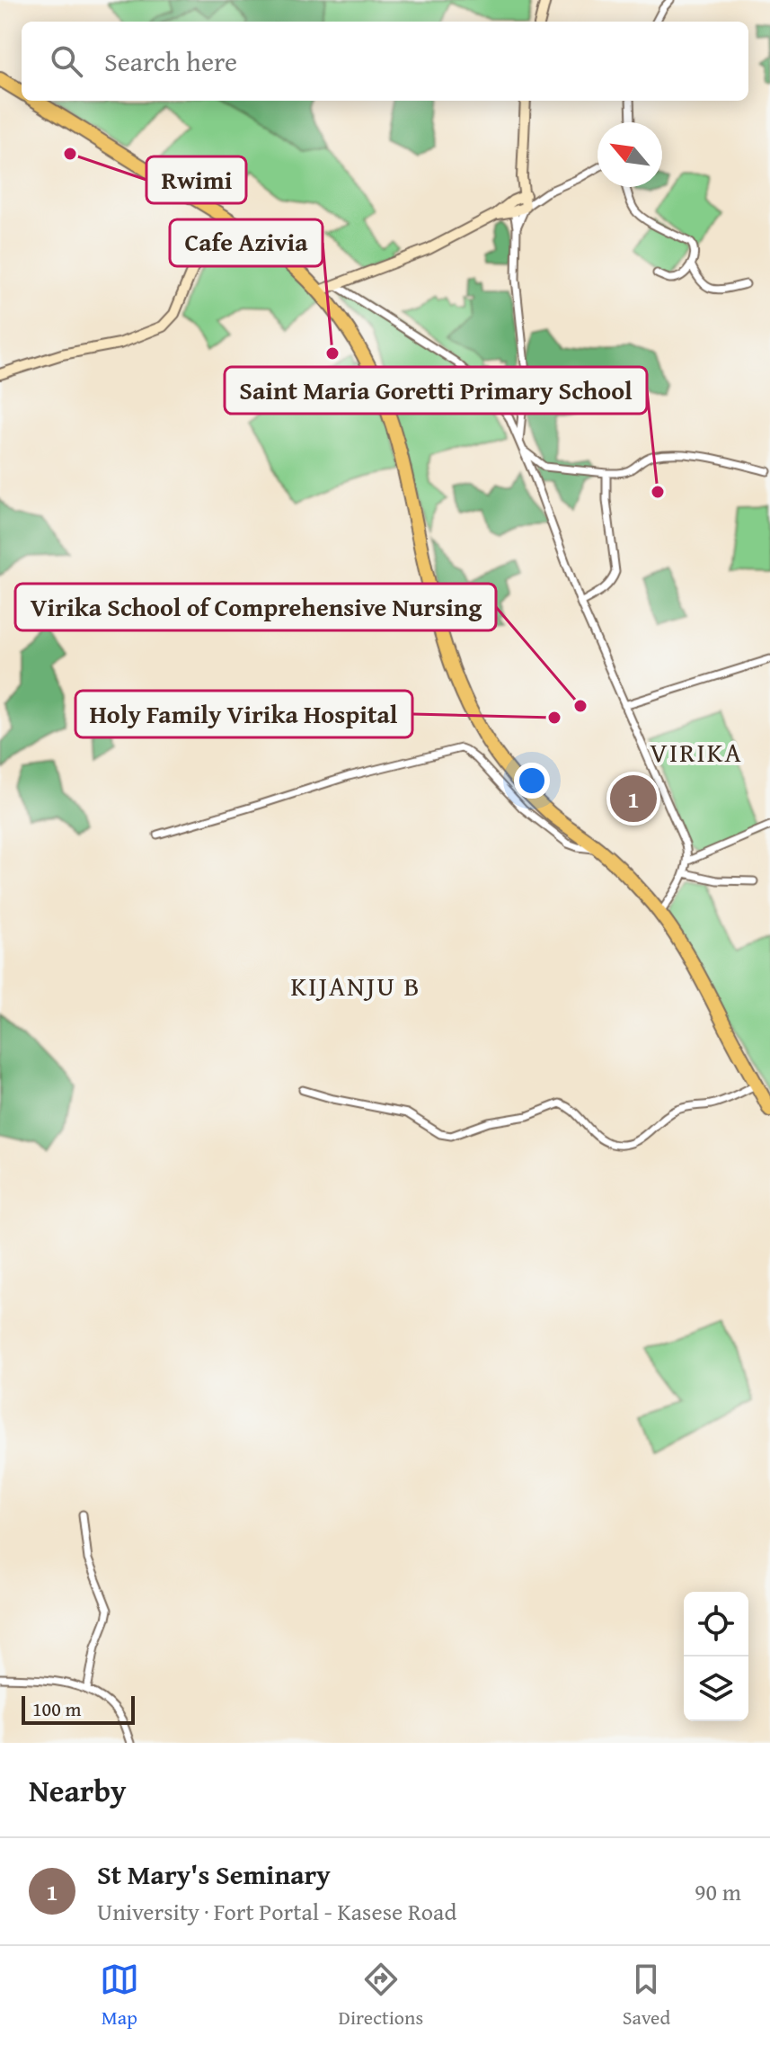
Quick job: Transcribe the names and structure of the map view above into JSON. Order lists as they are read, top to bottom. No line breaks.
{"districts":["VIRIKA","KIJANJU B"],"places":["Rwimi","Cafe Azivia","Saint Maria Goretti Primary School","Virika School of Comprehensive Nursing","Holy Family Virika Hospital"],"scale_bar":"100 m","north":"top left","page":{"search":"Search here","pins":"1","scale":"100 m","heading":"Nearby","list":[{"mark":"1","name":"St Mary's Seminary","note":"University · Fort Portal - Kasese Road","value":"90 m"}],"nav":["Map","Directions","Saved"]}}
